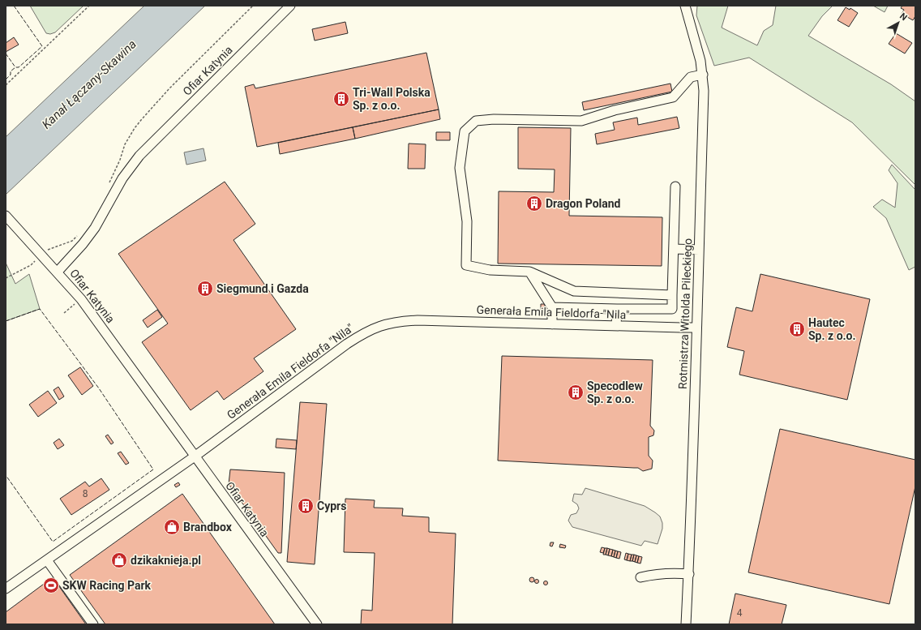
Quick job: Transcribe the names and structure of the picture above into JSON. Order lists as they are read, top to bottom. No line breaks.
{"streets":{"street":["Ofiar Katynia","Generała Emila Fieldorfa \"Nila\"","Rotmistrza Witolda Pileckiego"]},"crossings":[["Ofiar Katynia","Generała Emila Fieldorfa \"Nila\""],["Generała Emila Fieldorfa \"Nila\"","Rotmistrza Witolda Pileckiego"]],"water":["Kanał Łączany-Skawina"],"places":{"building":["Tri-Wall Polska Sp. z o.o.","Dragon Poland","Siegmund i Gazda","Hautec Sp. z o.o.","Specodlew Sp. z o.o.","Cyprs"],"shop":["Brandbox","dzikaknieja.pl"],"sports":["SKW Racing Park"]},"house_numbers":["8","4"],"north":"top right"}
